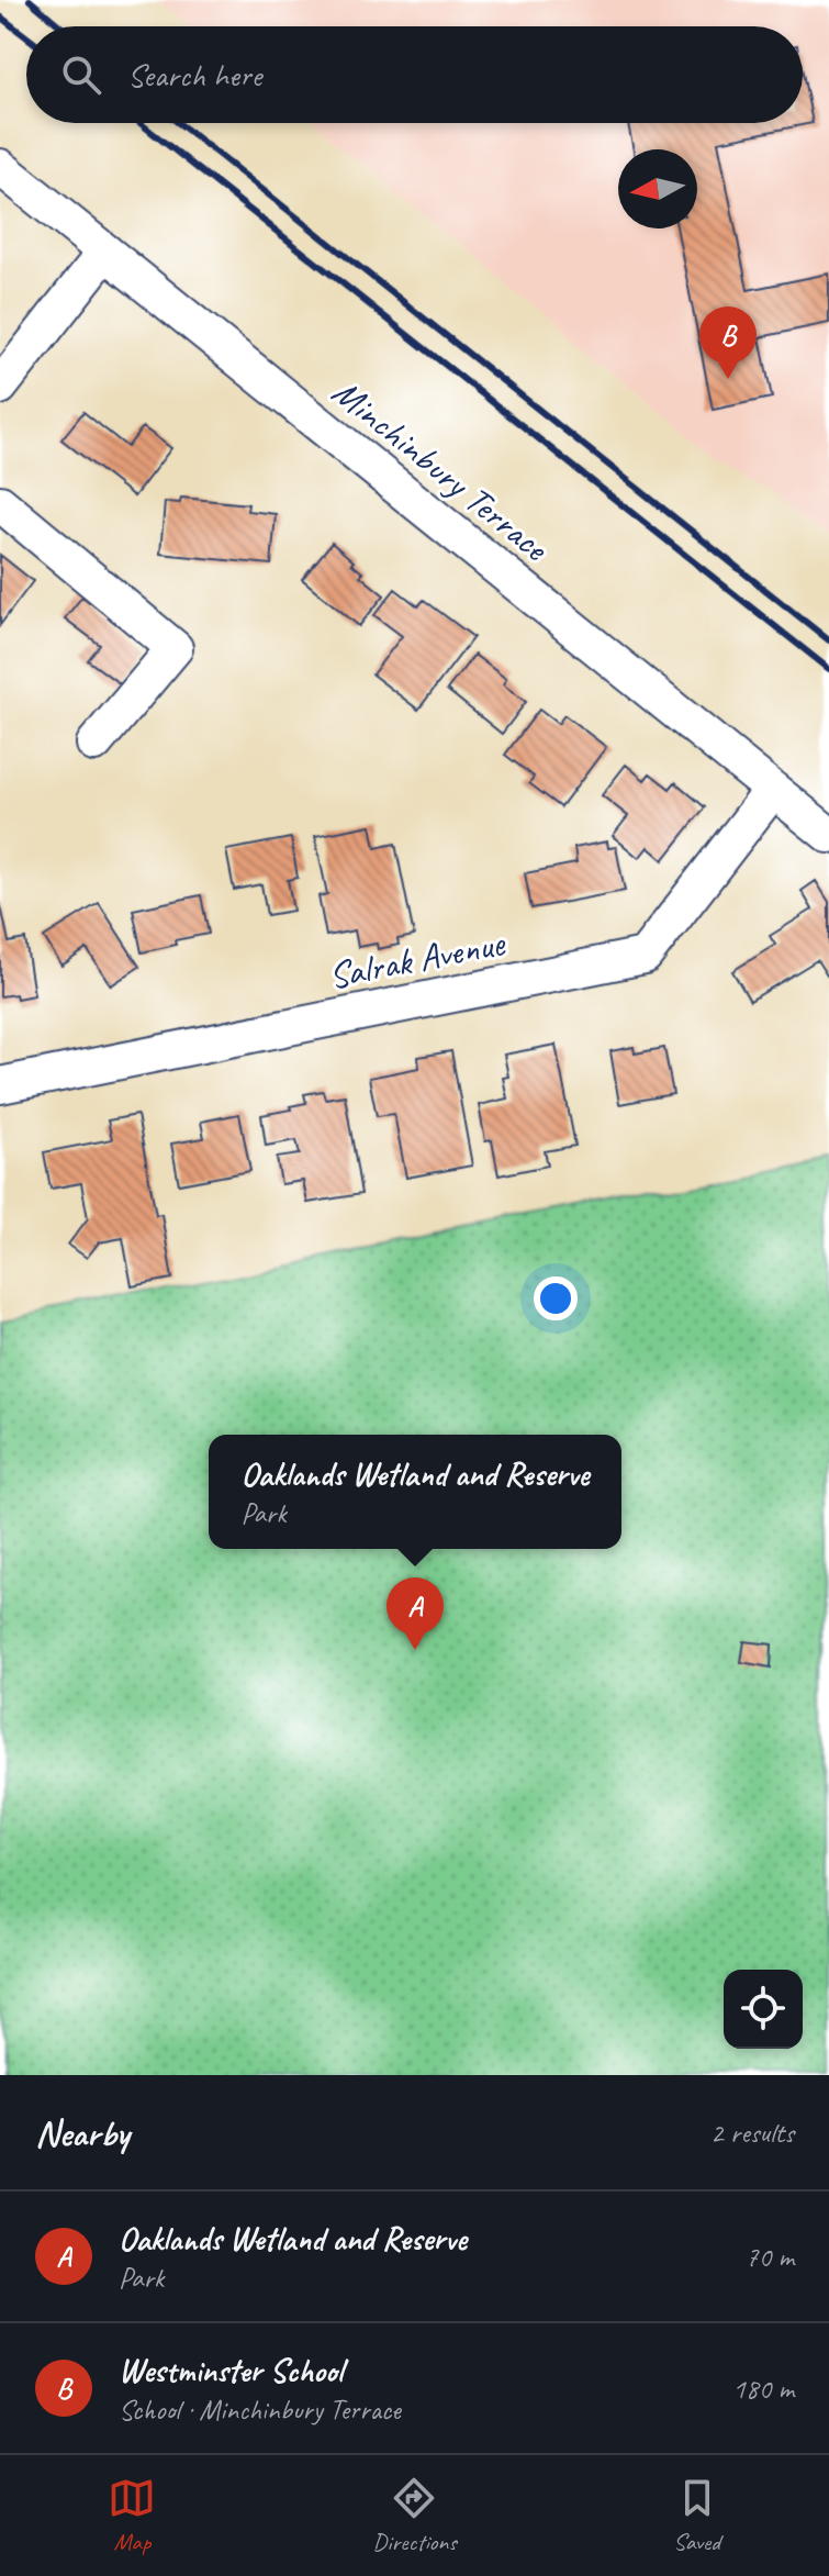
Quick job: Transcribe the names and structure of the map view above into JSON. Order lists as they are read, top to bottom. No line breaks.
{"streets":{"street":["Minchinbury Terrace","Salrak Avenue"]},"crossings":[["Minchinbury Terrace","Salrak Avenue"]],"north":"left","page":{"search":"Search here","pins":["B","A"],"popup":["Oaklands Wetland and Reserve","Park"],"heading":["Nearby","2 results"],"list":[{"mark":"A","name":"Oaklands Wetland and Reserve","note":"Park","value":"70 m"},{"mark":"B","name":"Westminster School","note":"School · Minchinbury Terrace","value":"180 m"}],"nav":["Map","Directions","Saved"]}}
